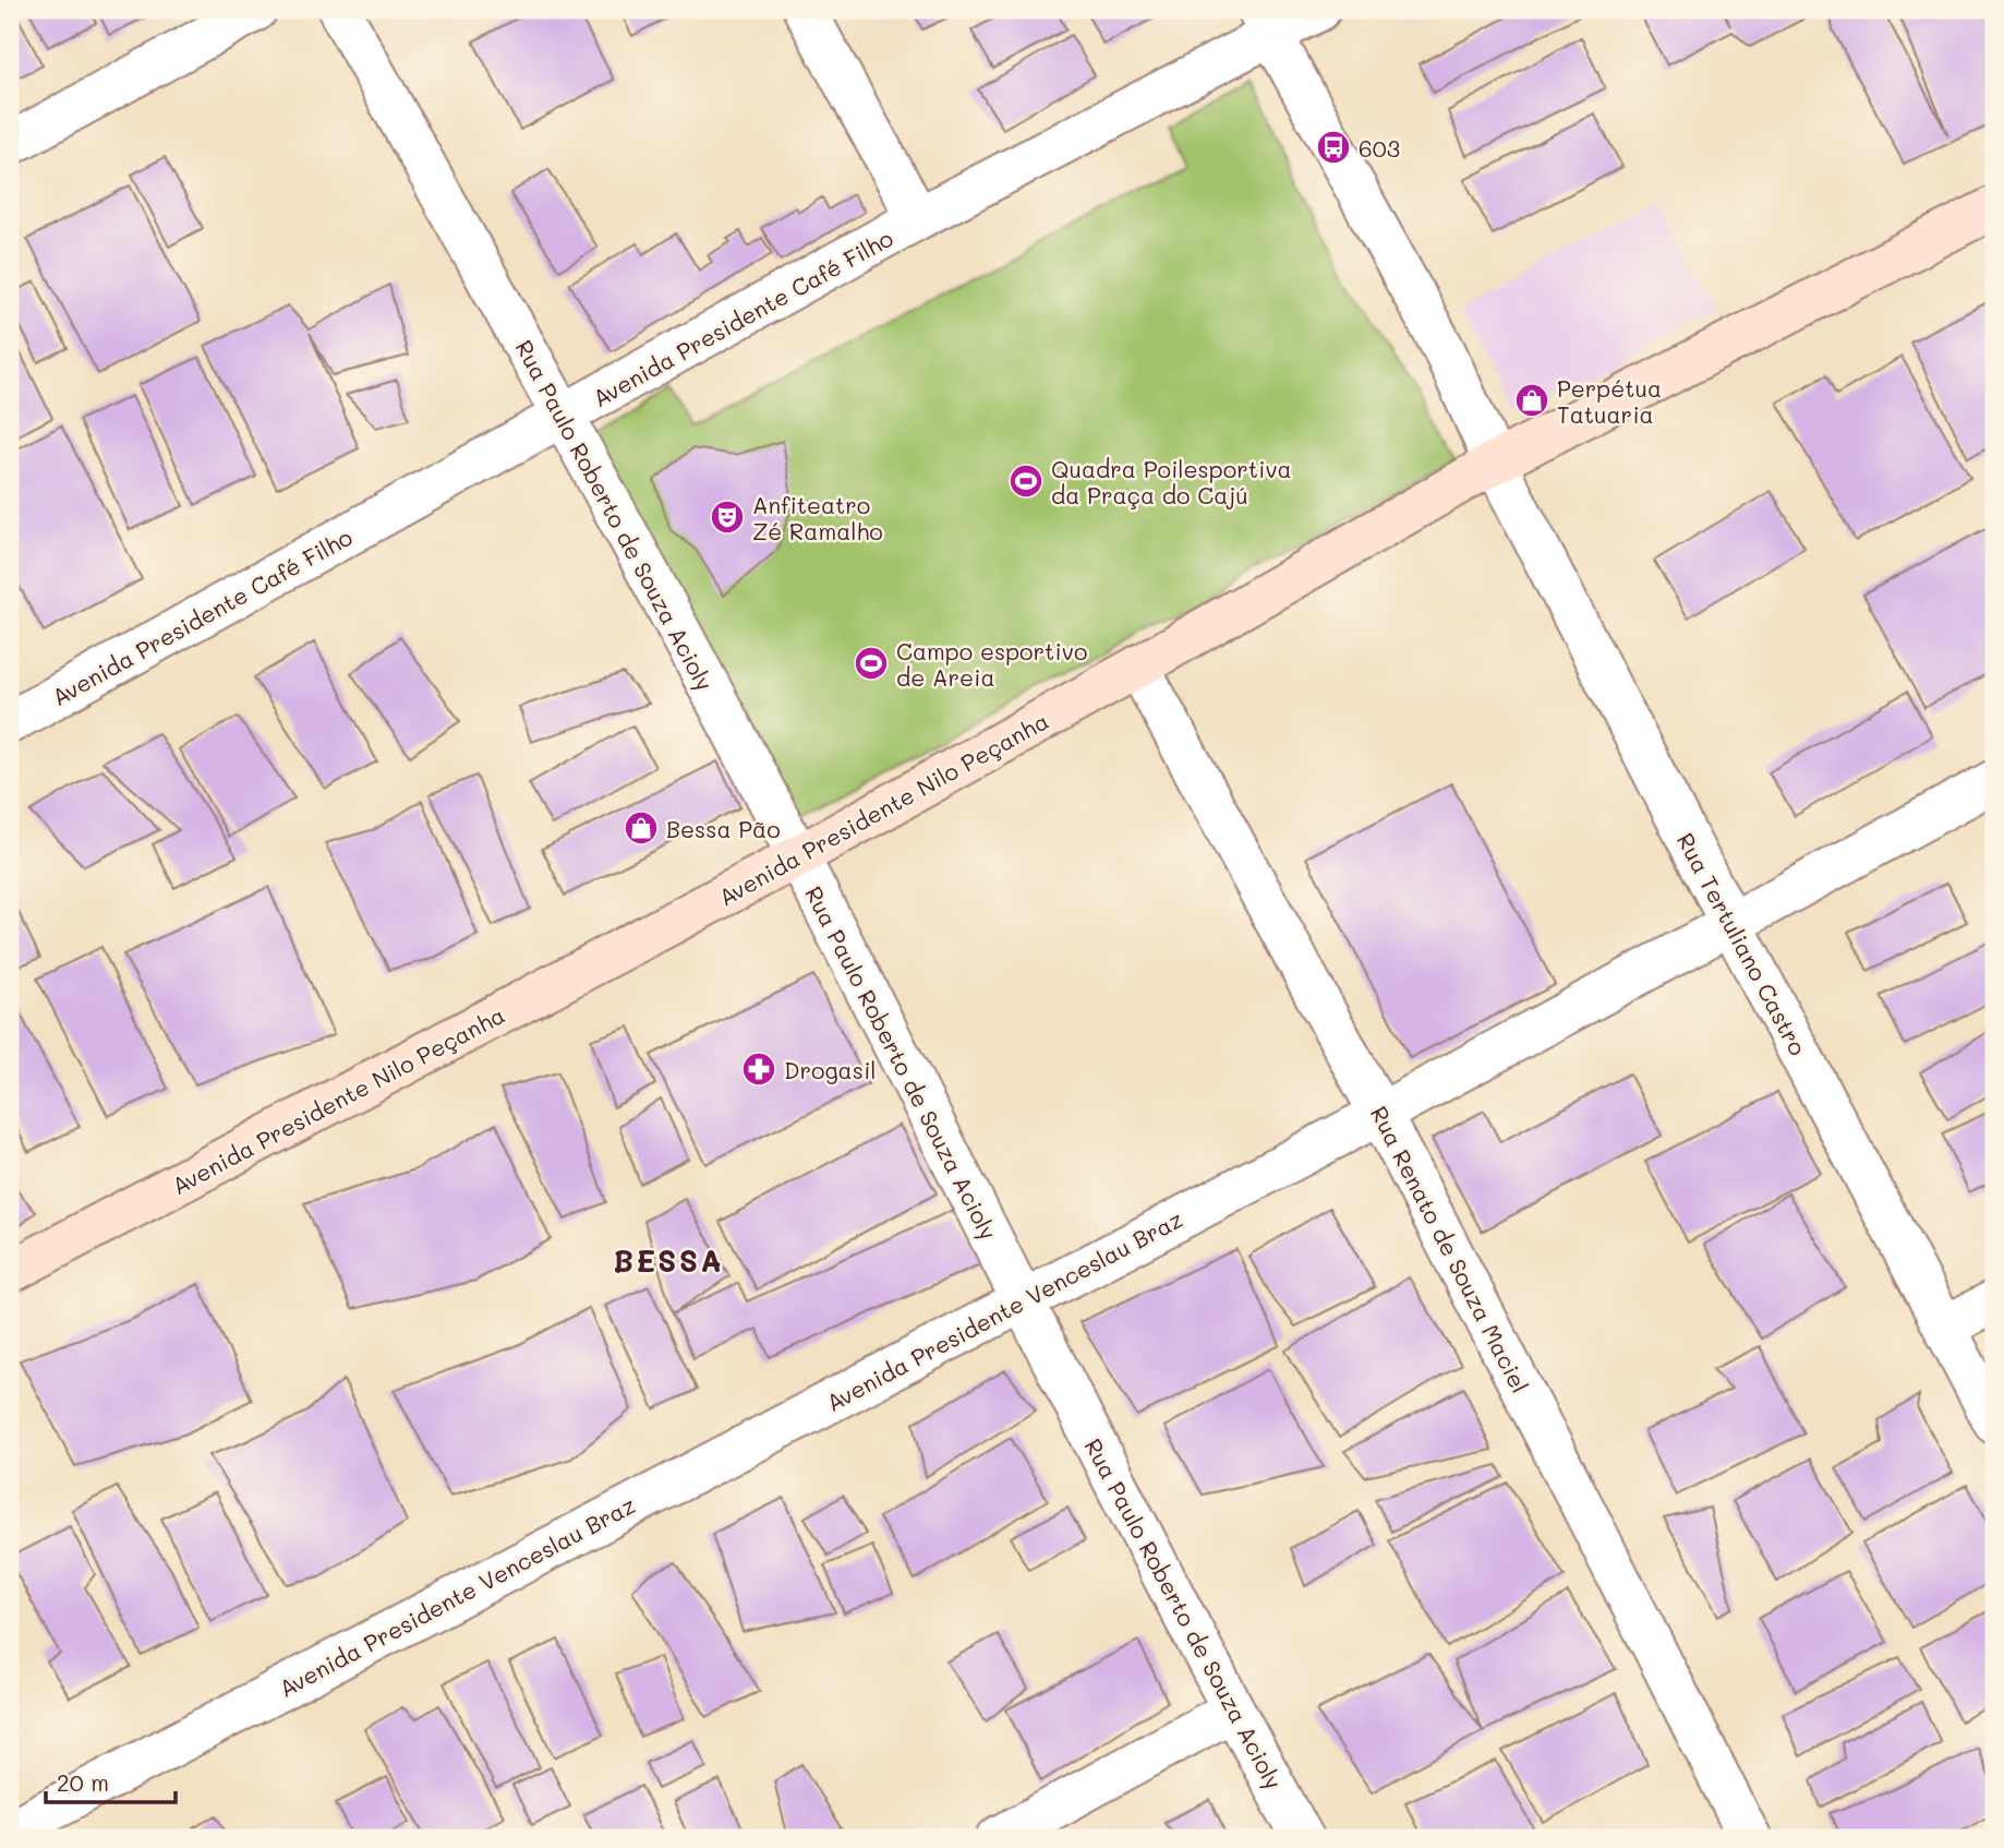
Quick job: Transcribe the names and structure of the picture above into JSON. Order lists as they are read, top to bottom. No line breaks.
{"streets":{"main road":["Avenida Presidente Nilo Peçanha"],"street":["Avenida Presidente Café Filho","Rua Paulo Roberto de Souza Acioly","Rua Tertuliano Castro","Rua Renato de Souza Maciel","Avenida Presidente Venceslau Braz"]},"crossings":[["Avenida Presidente Café Filho","Rua Paulo Roberto de Souza Acioly"],["Avenida Presidente Café Filho","Rua Tertuliano Castro"],["Rua Paulo Roberto de Souza Acioly","Avenida Presidente Nilo Peçanha"],["Rua Paulo Roberto de Souza Acioly","Avenida Presidente Venceslau Braz"],["Avenida Presidente Nilo Peçanha","Rua Tertuliano Castro"],["Avenida Presidente Nilo Peçanha","Rua Renato de Souza Maciel"],["Rua Tertuliano Castro","Avenida Presidente Venceslau Braz"],["Rua Renato de Souza Maciel","Avenida Presidente Venceslau Braz"]],"districts":["BESSA"],"places":{"bus stop":["603"],"shop":["Perpétua Tatuaria","Bessa Pão"],"sports":["Quadra Poilesportiva da Praça do Cajú","Campo esportivo de Areia"],"theatre":["Anfiteatro Zé Ramalho"],"pharmacy":["Drogasil"]},"scale_bar":"20 m"}
